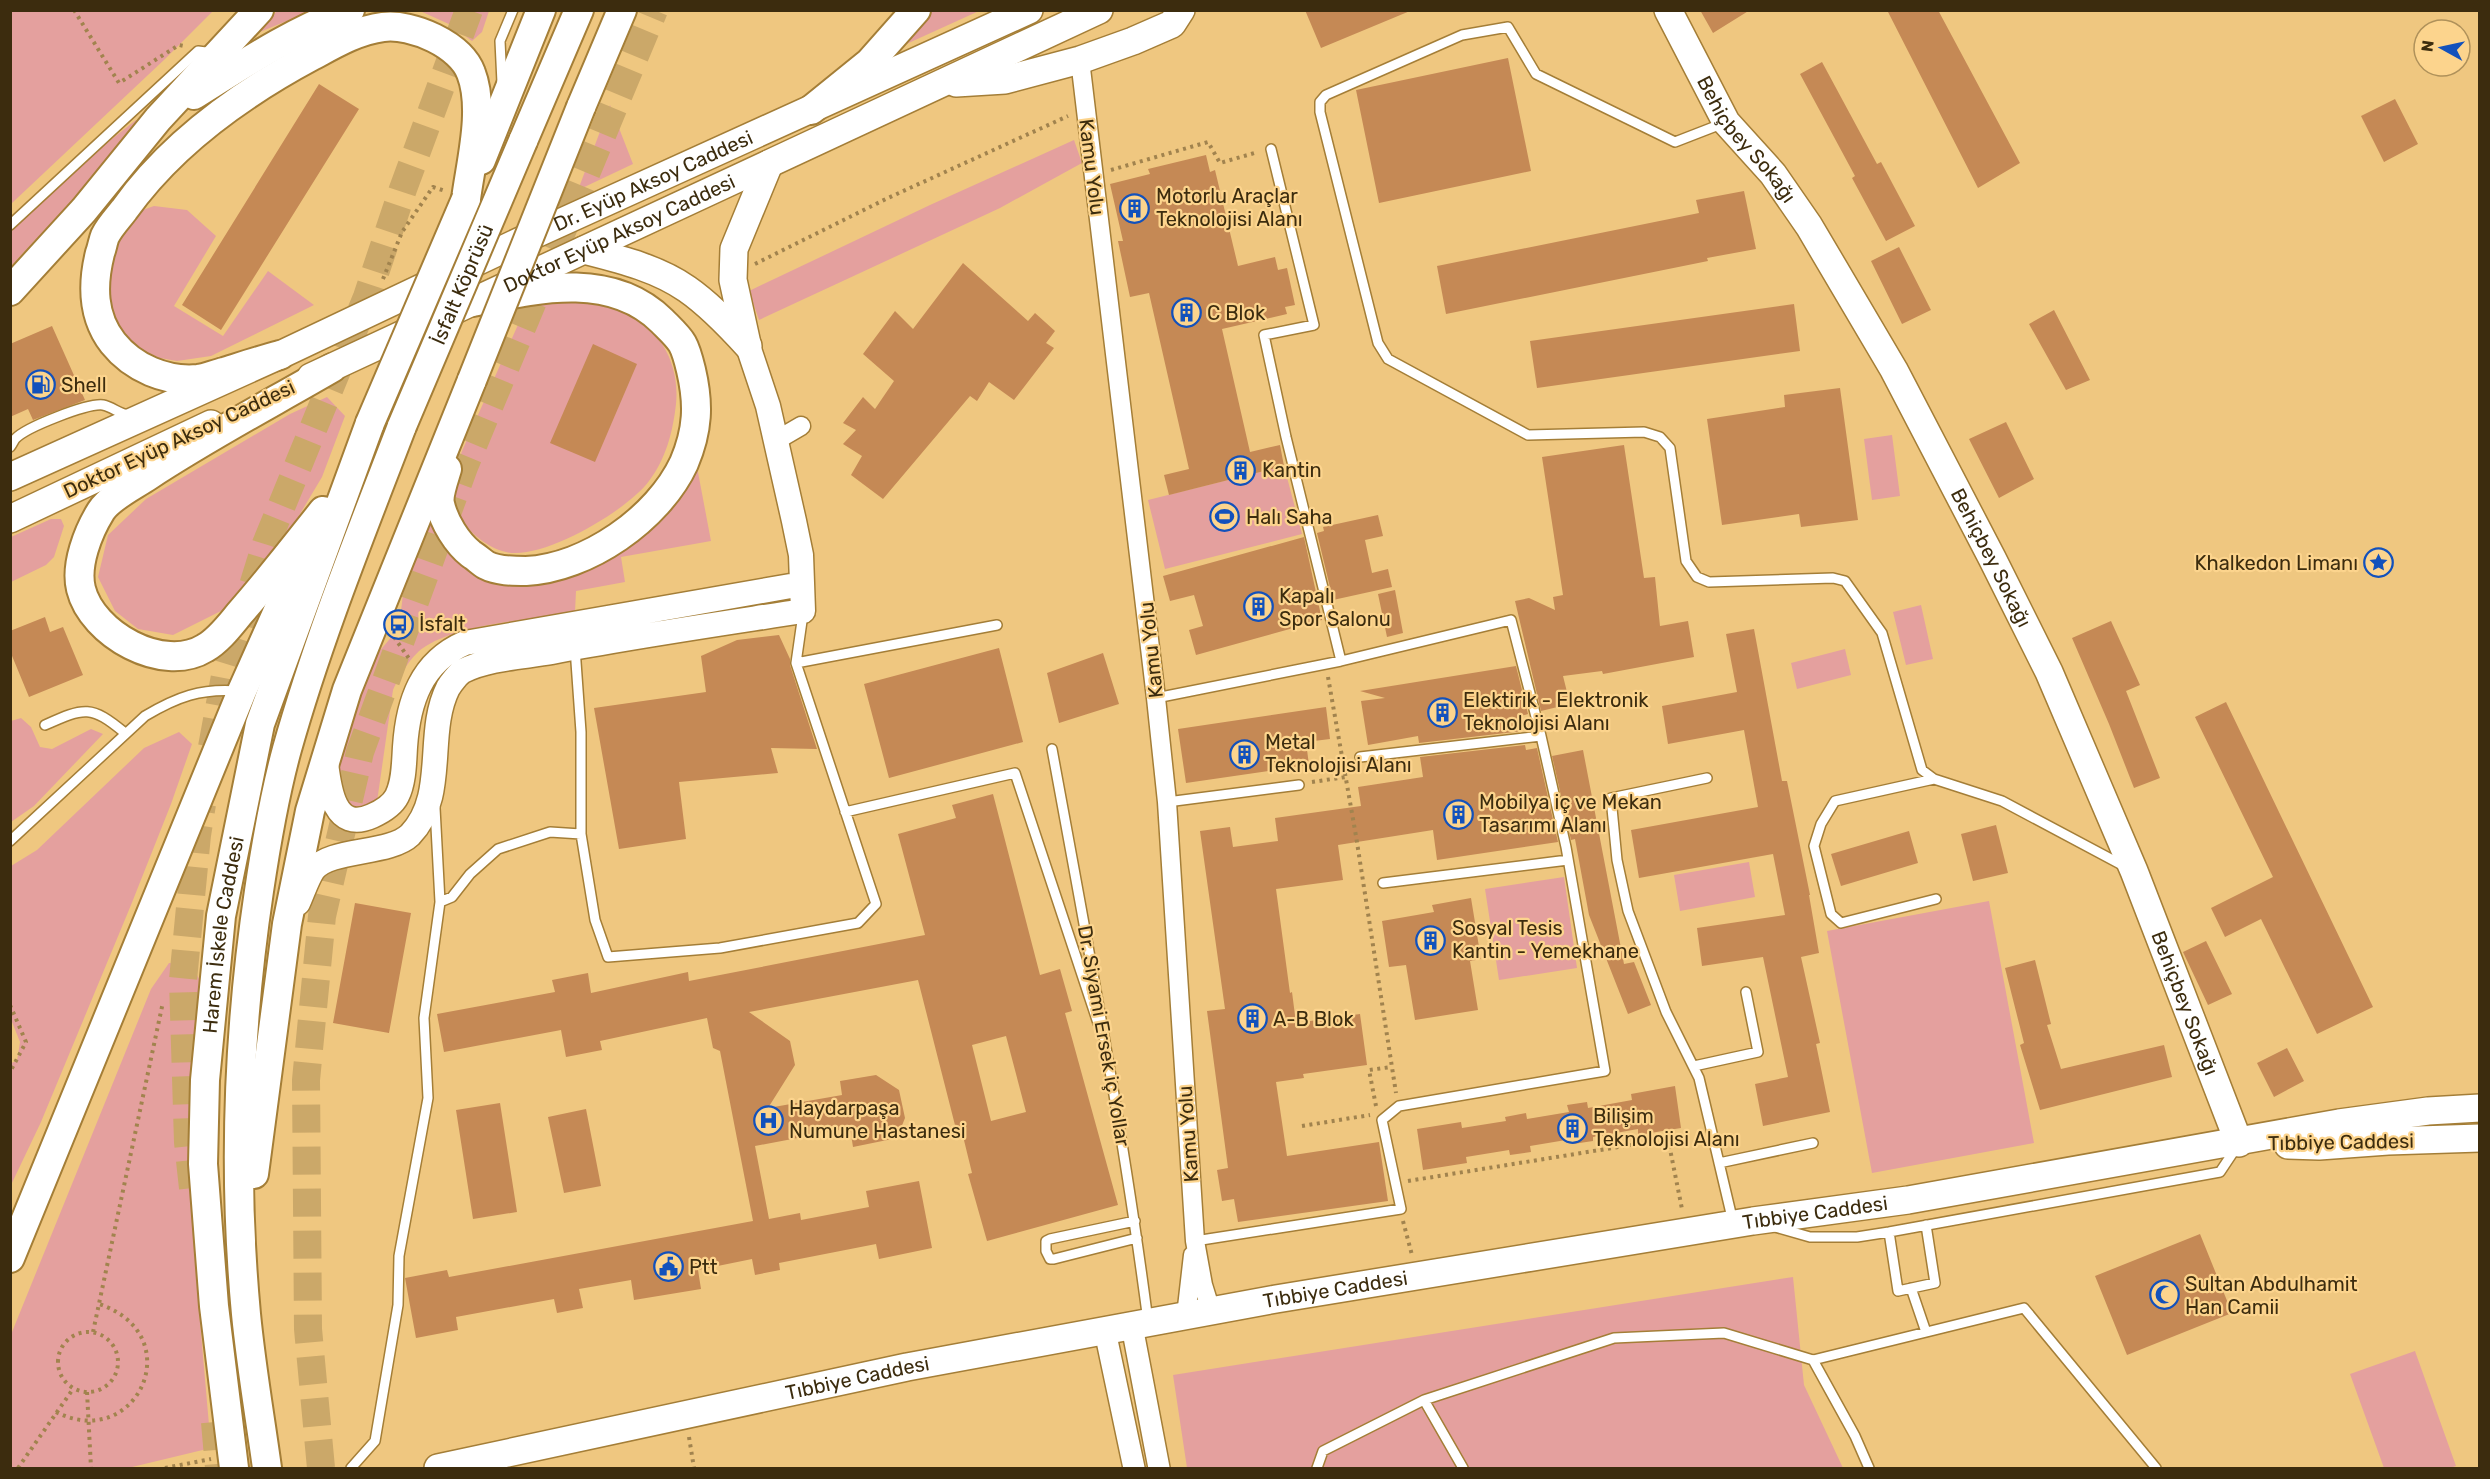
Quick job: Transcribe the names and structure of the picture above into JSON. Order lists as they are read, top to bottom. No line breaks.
{"streets":{"highway":["İsfalt Köprüsü","Harem İskele Caddesi"],"main road":["Behiçbey Sokağı","Dr. Eyüp Aksoy Caddesi","Doktor Eyüp Aksoy Caddesi","Tıbbiye Caddesi"],"street":["Kamu Yolu"],"lane":["Dr. Siyami Ersek iç Yollar"]},"crossings":[["Behiçbey Sokağı","Tıbbiye Caddesi"],["Kamu Yolu","Tıbbiye Caddesi"],["Dr. Eyüp Aksoy Caddesi","Doktor Eyüp Aksoy Caddesi"],["İsfalt Köprüsü","Harem İskele Caddesi"],["Dr. Siyami Ersek iç Yollar","Tıbbiye Caddesi"]],"places":{"building":["Motorlu Araçlar Teknolojisi Alanı","C Blok","Kantin","Kapalı Spor Salonu","Elektirik - Elektronik Teknolojisi Alanı","Metal Teknolojisi Alanı","Mobilya iç ve Mekan Tasarımı Alanı","Sosyal Tesis Kantin - Yemekhane","A-B Blok","Bilişim Teknolojisi Alanı"],"fuel station":["Shell"],"sports":["Halı Saha"],"place":["Khalkedon Limanı"],"bus stop":["İsfalt"],"hospital":["Haydarpaşa Numune Hastanesi"],"public building":["Ptt"],"mosque":["Sultan Abdulhamit Han Camii"]},"north":"left"}
